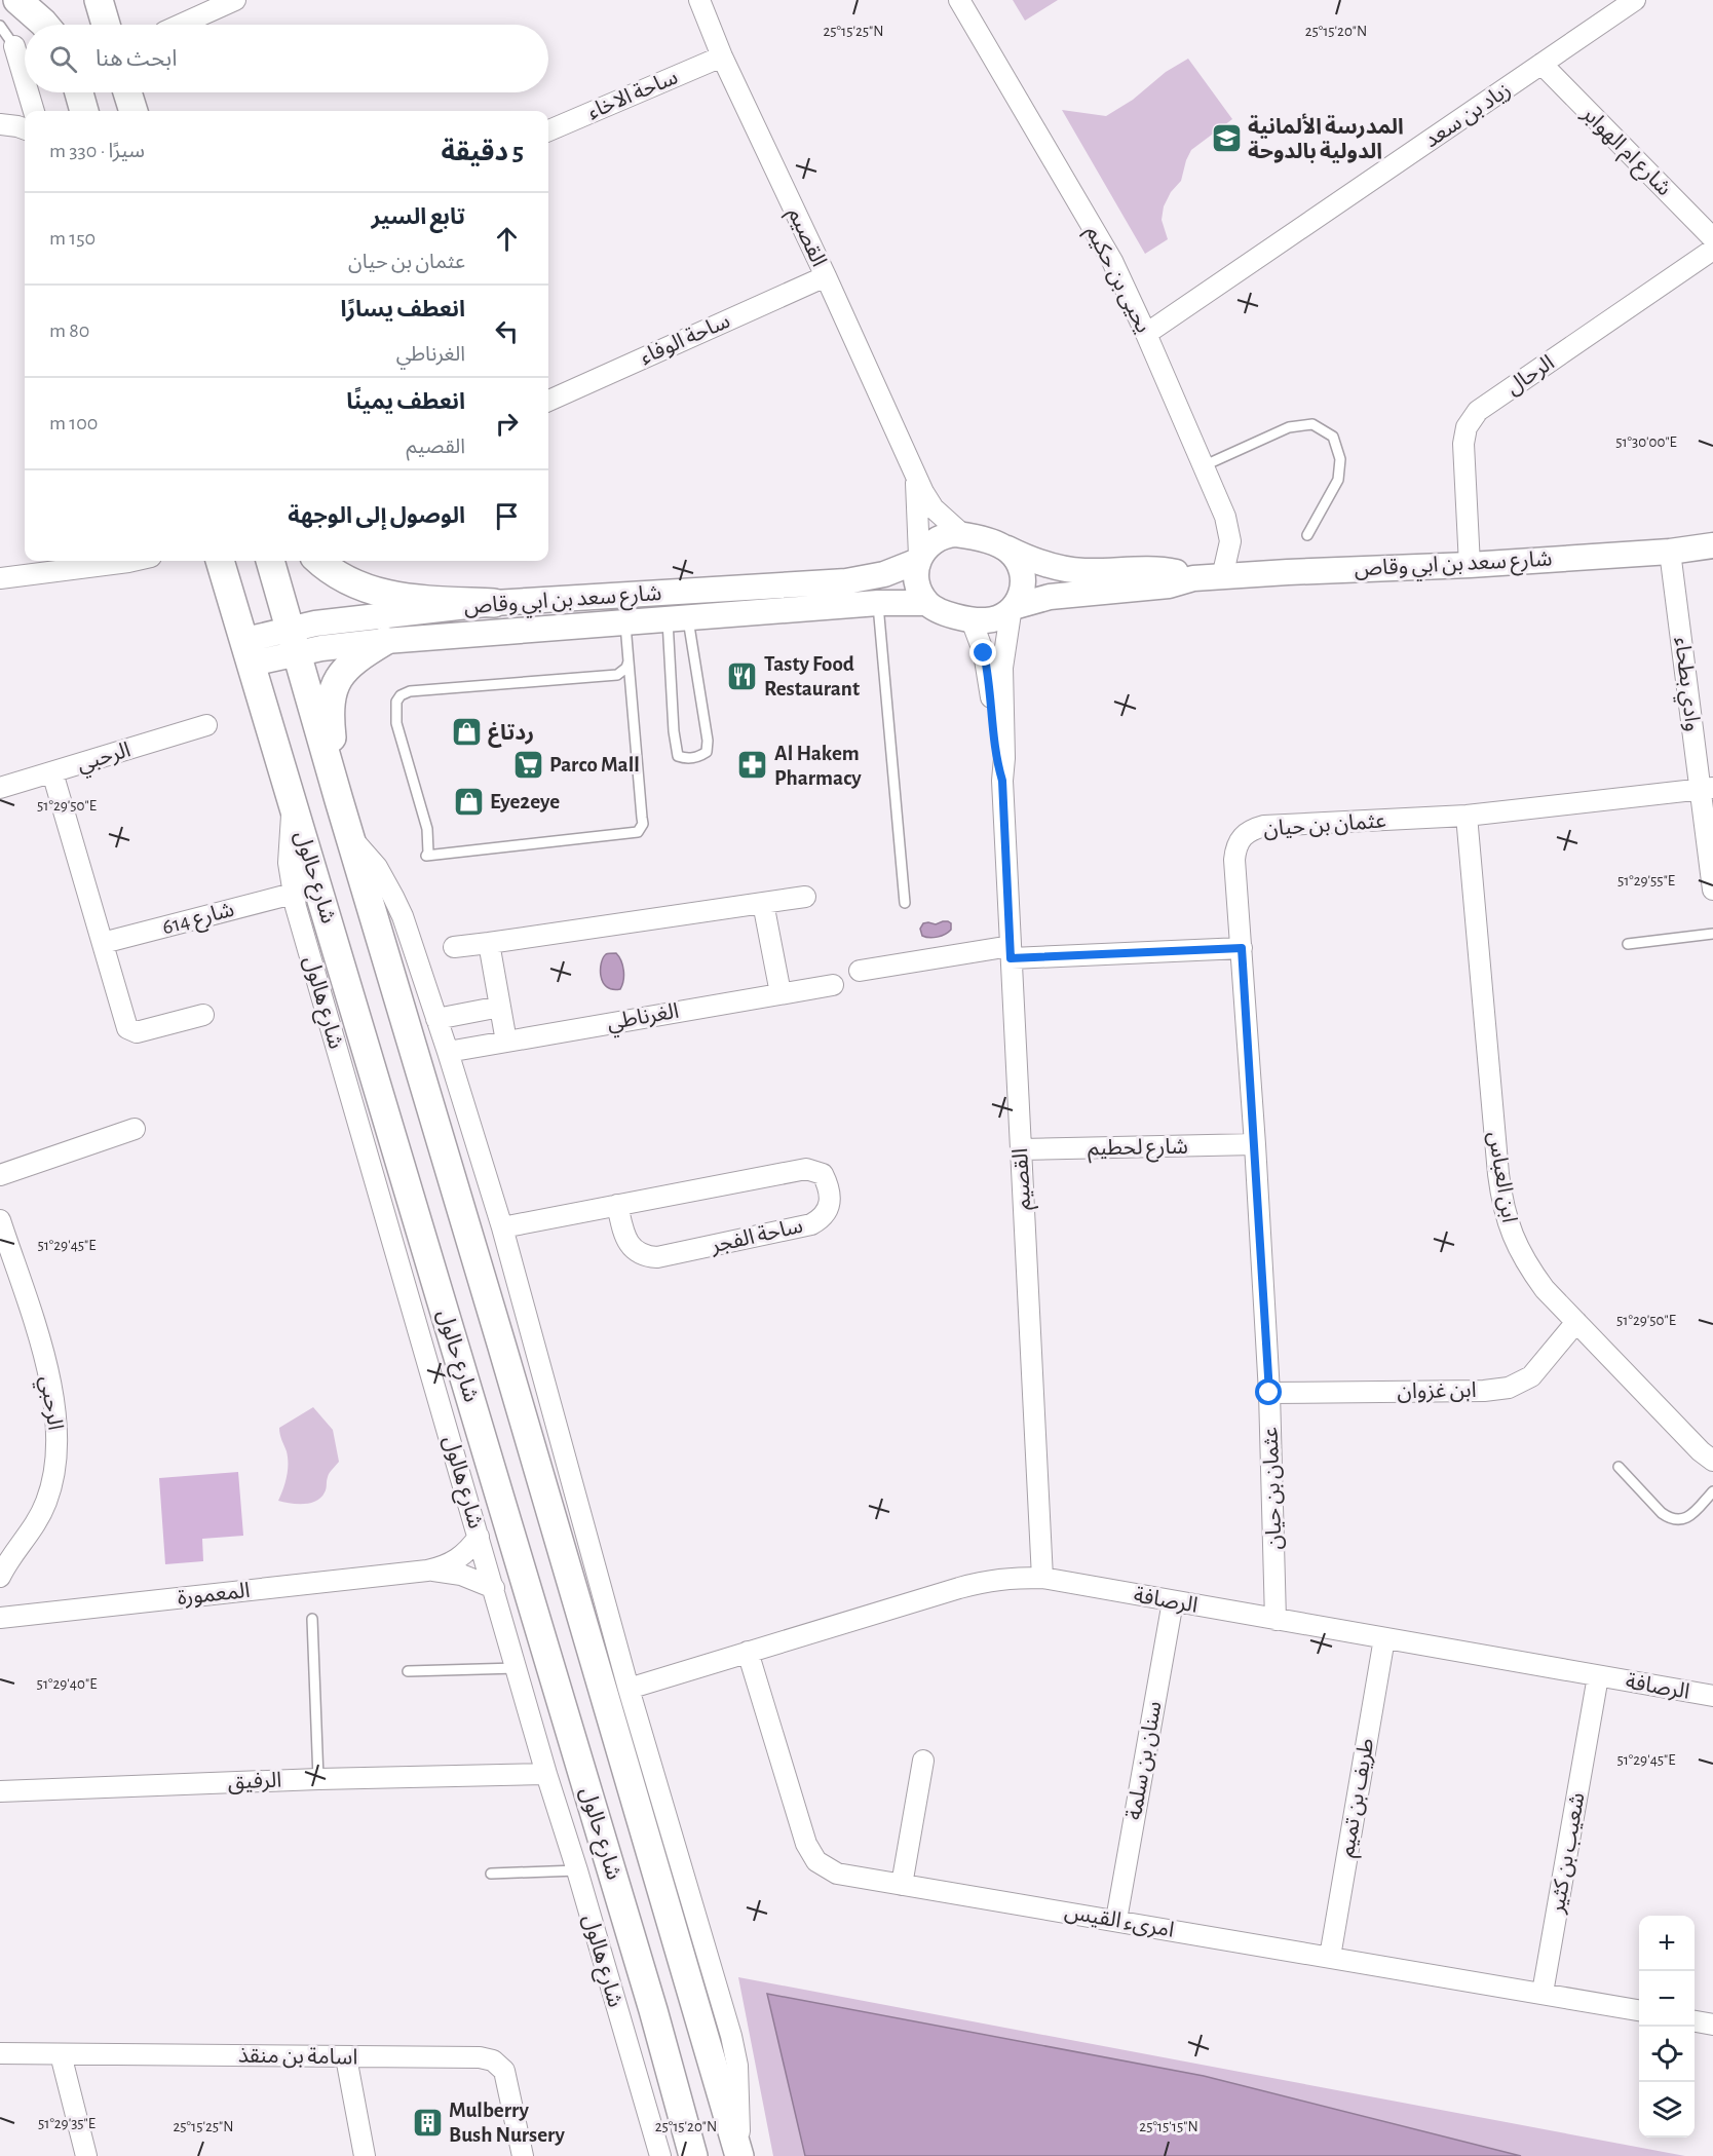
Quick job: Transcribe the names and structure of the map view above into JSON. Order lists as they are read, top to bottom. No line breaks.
{"streets":{"main road":["شارع حالول"],"street":["ساحة الاخاء","زياد بن سعد","شارع ام الهوابر","القصيم","يحيى بن حكيم","ساحة الوفاء","الرحال","شارع سعد بن ابي وقاص","وادي بطحاء","الرحبي","عثمان بن حيان","شارع 614","شارع هالول","الغرناطي","شارع لحطيم","ابن العباس","ساحة الفجر","ابن غزوان","المعمورة","الرصافة","سنان بن سلمة","الرفيق","طريف بن تميم","شعيب بن كثير","امرىء القيس","اسامة بن منقذ"]},"crossings":[["ساحة الاخاء","القصيم"],["زياد بن سعد","شارع ام الهوابر"],["زياد بن سعد","يحيى بن حكيم"],["القصيم","ساحة الوفاء"],["القصيم","شارع سعد بن ابي وقاص"],["القصيم","شارع لحطيم"],["القصيم","الرصافة"],["يحيى بن حكيم","شارع سعد بن ابي وقاص"],["الرحال","شارع سعد بن ابي وقاص"],["شارع سعد بن ابي وقاص","وادي بطحاء"],["شارع سعد بن ابي وقاص","شارع حالول"],["وادي بطحاء","عثمان بن حيان"],["عثمان بن حيان","شارع لحطيم"],["عثمان بن حيان","ابن العباس"],["عثمان بن حيان","ابن غزوان"],["عثمان بن حيان","الرصافة"],["شارع حالول","شارع هالول"],["شارع 614","شارع هالول"],["شارع هالول","المعمورة"],["شارع هالول","الرفيق"],["ابن العباس","ابن غزوان"],["الرصافة","سنان بن سلمة"],["الرصافة","طريف بن تميم"],["الرصافة","شعيب بن كثير"],["الرصافة","امرىء القيس"],["سنان بن سلمة","امرىء القيس"],["طريف بن تميم","امرىء القيس"],["شعيب بن كثير","امرىء القيس"]],"places":{"school or university":["المدرسة الألمانية الدولية بالدوحة"],"restaurant":["Tasty Food Restaurant"],"shop":["ردتاغ","Eye2eye"],"supermarket":["Parco Mall"],"pharmacy":["Al Hakem Pharmacy"],"building":["Mulberry Bush Nursery"]},"page":{"search":"ابحث هنا","heading":["5 دقيقة","سيرًا · 330 m"],"list":[["تابع السير","عثمان بن حيان","150 m"],["انعطف يسارًا","الغرناطي","80 m"],["انعطف يمينًا","القصيم","100 m"],"الوصول إلى الوجهة"],"map_buttons":["+","−"]},"coordinates":["25°15'25\"N","25°15'20\"N","51°30'00\"E","51°29'50\"E","51°29'55\"E","51°29'45\"E","51°29'40\"E","51°29'35\"E","25°15'15\"N"]}
